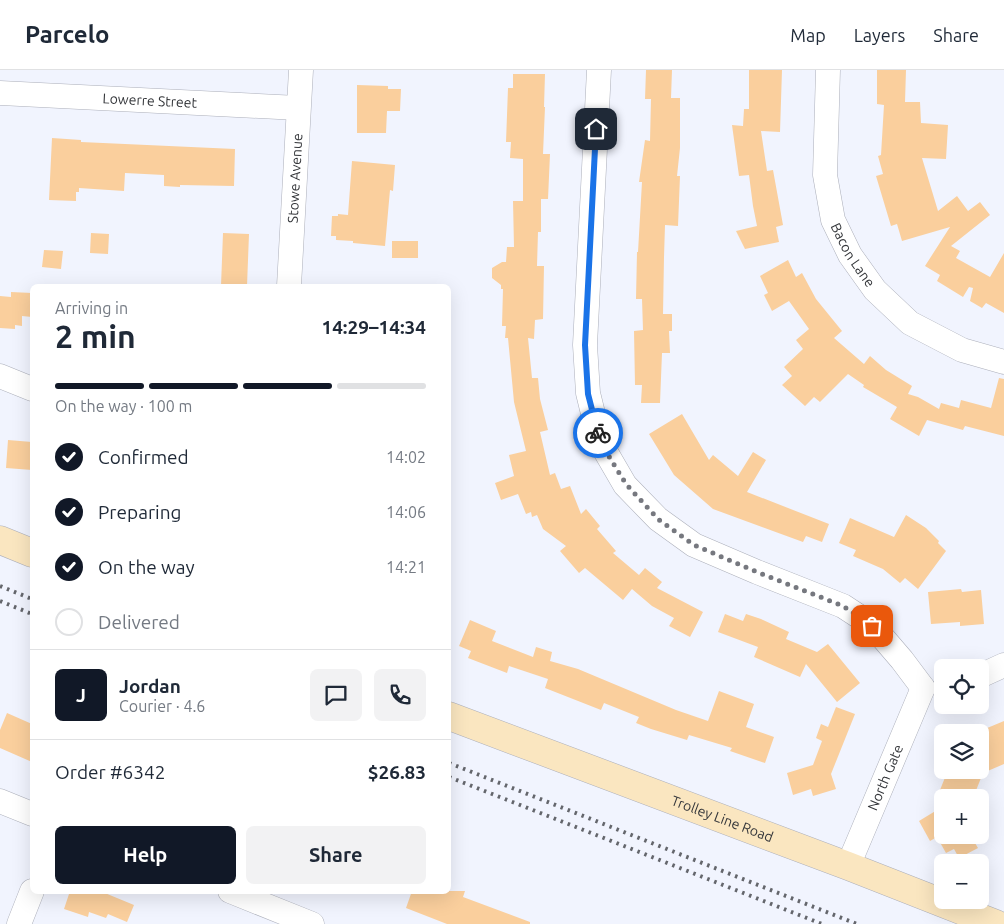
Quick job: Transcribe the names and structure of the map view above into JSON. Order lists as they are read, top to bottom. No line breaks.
{"streets":{"main road":["Trolley Line Road"],"street":["Lowerre Street","Stowe Avenue","Bacon Lane","North Gate"]},"crossings":[["Lowerre Street","Stowe Avenue"],["North Gate","Trolley Line Road"]],"page":{"header":"Parcelo","nav":["Map","Layers","Share"],"heading":["2 min","Arriving in","14:29–14:34"],"panel":["Jordan","Courier · 4.6","Order #6342","$26.83"],"bar":"On the way · 100 m","list":[["Confirmed","14:02"],["Preparing","14:06"],["On the way","14:21"],"Delivered"],"map_buttons":["+","−"],"round":"J","buttons":["Help","Share"]}}
